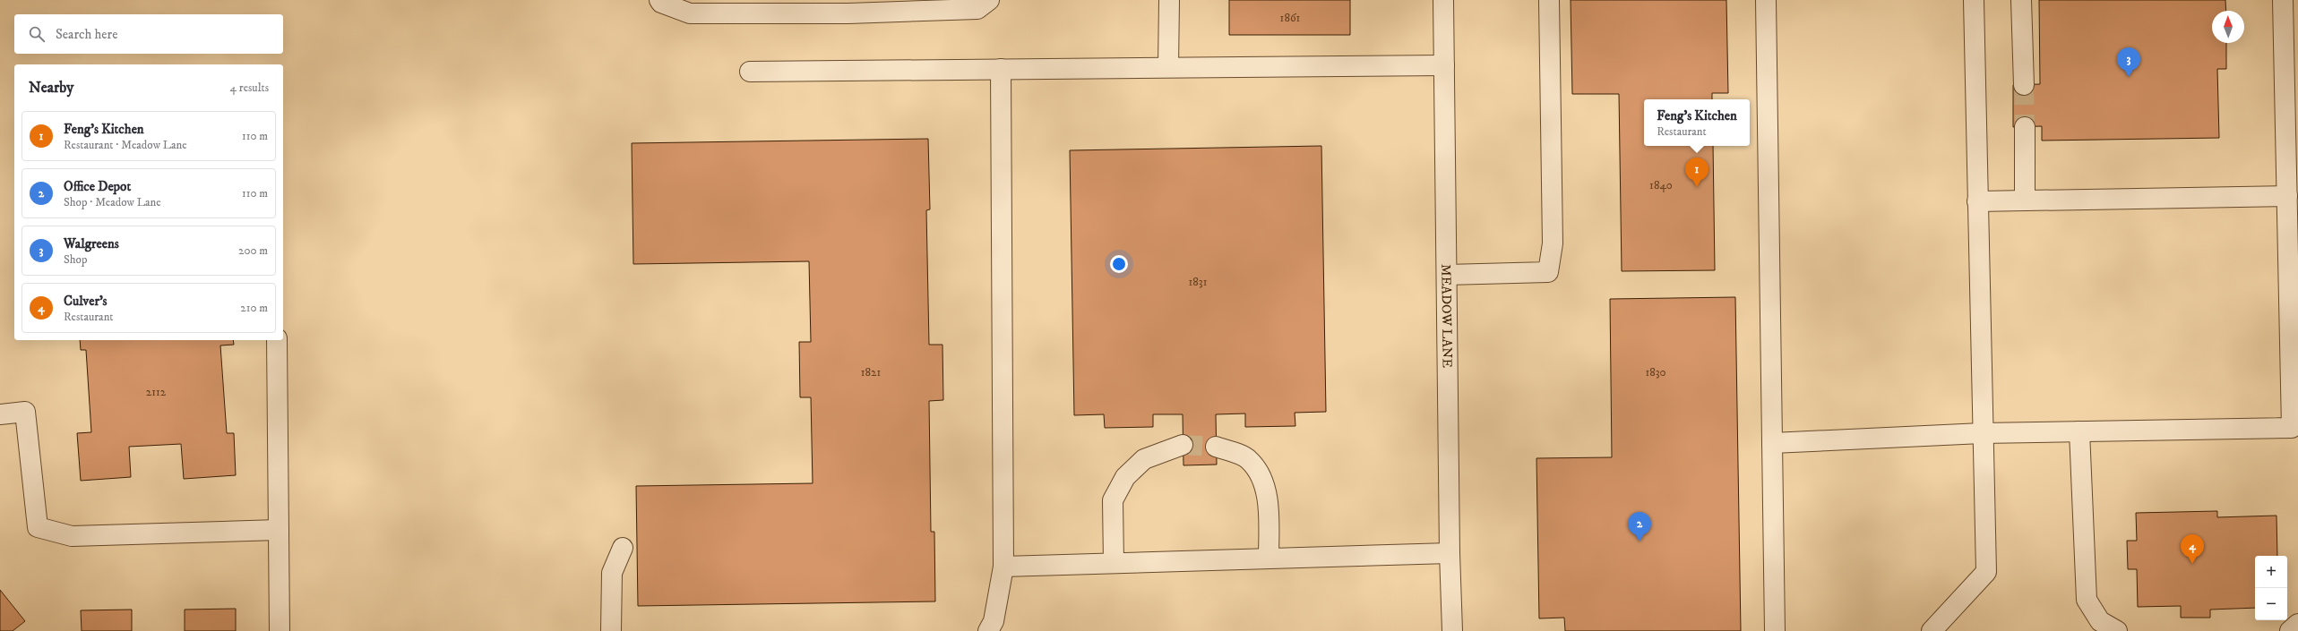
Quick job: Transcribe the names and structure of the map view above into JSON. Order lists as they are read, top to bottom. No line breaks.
{"streets":{"street":["MEADOW LANE"]},"house_numbers":["1861","1840","1831","1821","1830","2112"],"north":"top","page":{"search":"Search here","pins":["3","1","2","4"],"heading":["Nearby","4 results"],"popup":["Feng's Kitchen","Restaurant"],"list":[{"mark":"1","name":"Feng's Kitchen","note":"Restaurant · Meadow Lane","value":"110 m"},{"mark":"2","name":"Office Depot","note":"Shop · Meadow Lane","value":"110 m"},{"mark":"3","name":"Walgreens","note":"Shop","value":"200 m"},{"mark":"4","name":"Culver's","note":"Restaurant","value":"210 m"}],"map_buttons":["+","−"]}}
